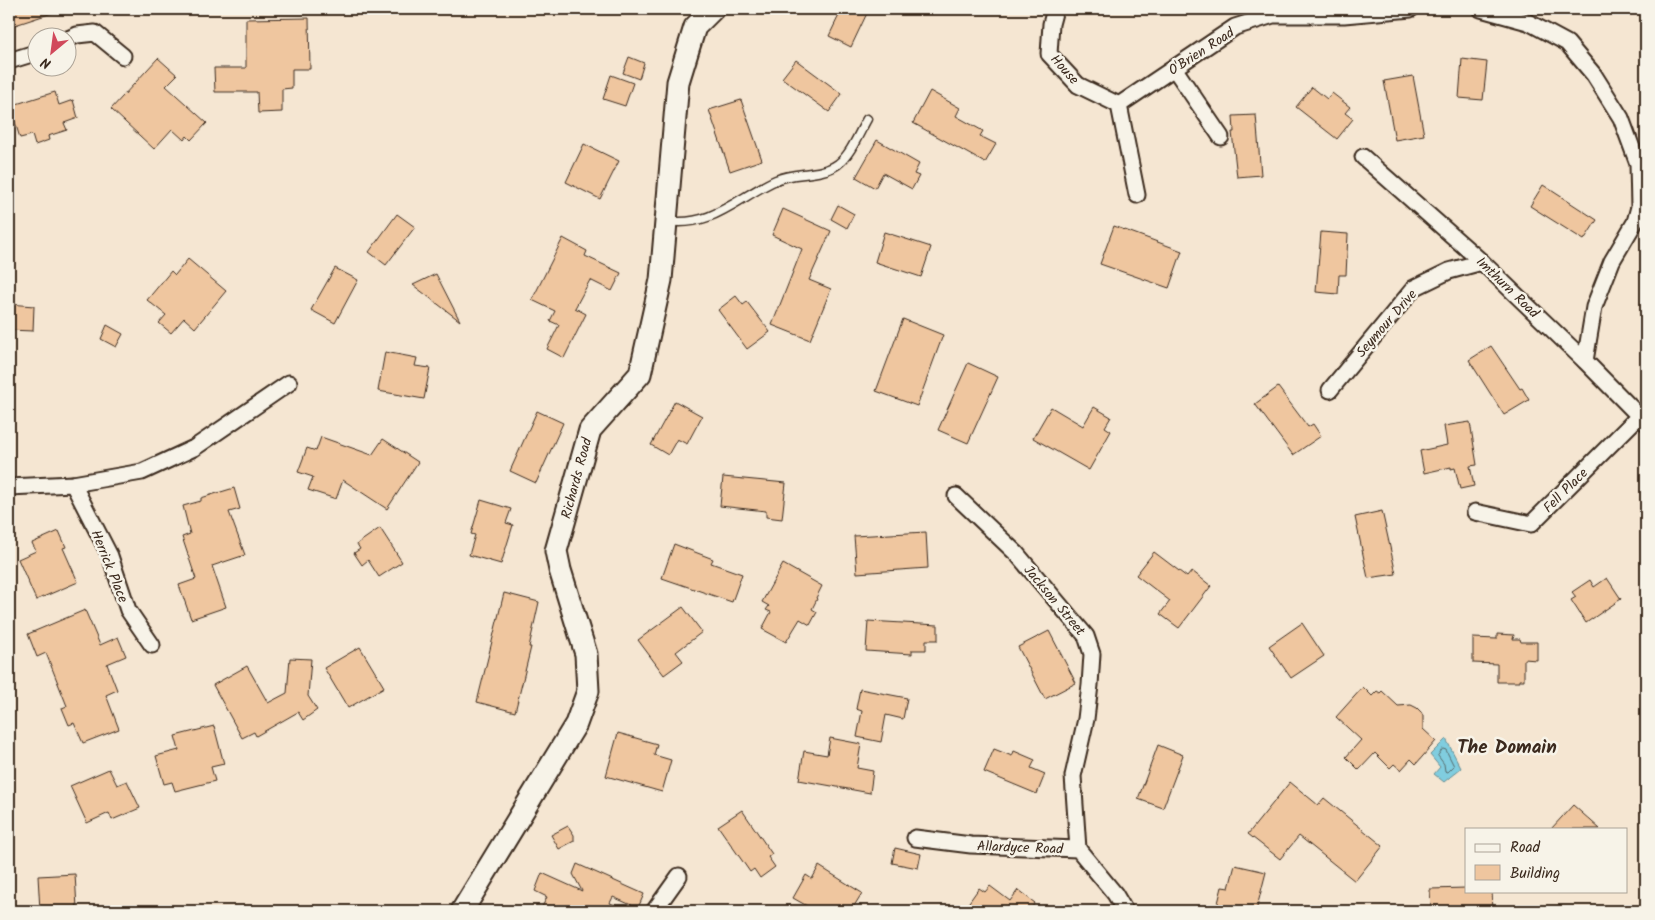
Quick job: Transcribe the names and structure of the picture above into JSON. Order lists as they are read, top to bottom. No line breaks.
{"streets":{"street":["O'Brien Road","House","Imthurn Road","Seymour Drive","Richards Road","Fell Place","Herrick Place","Jackson Street","Allardyce Road"]},"crossings":[["O'Brien Road","House"],["Imthurn Road","Seymour Drive"],["Imthurn Road","Fell Place"],["Jackson Street","Allardyce Road"]],"districts":["The Domain"],"legend":["Road","Building"],"north":"bottom left"}
